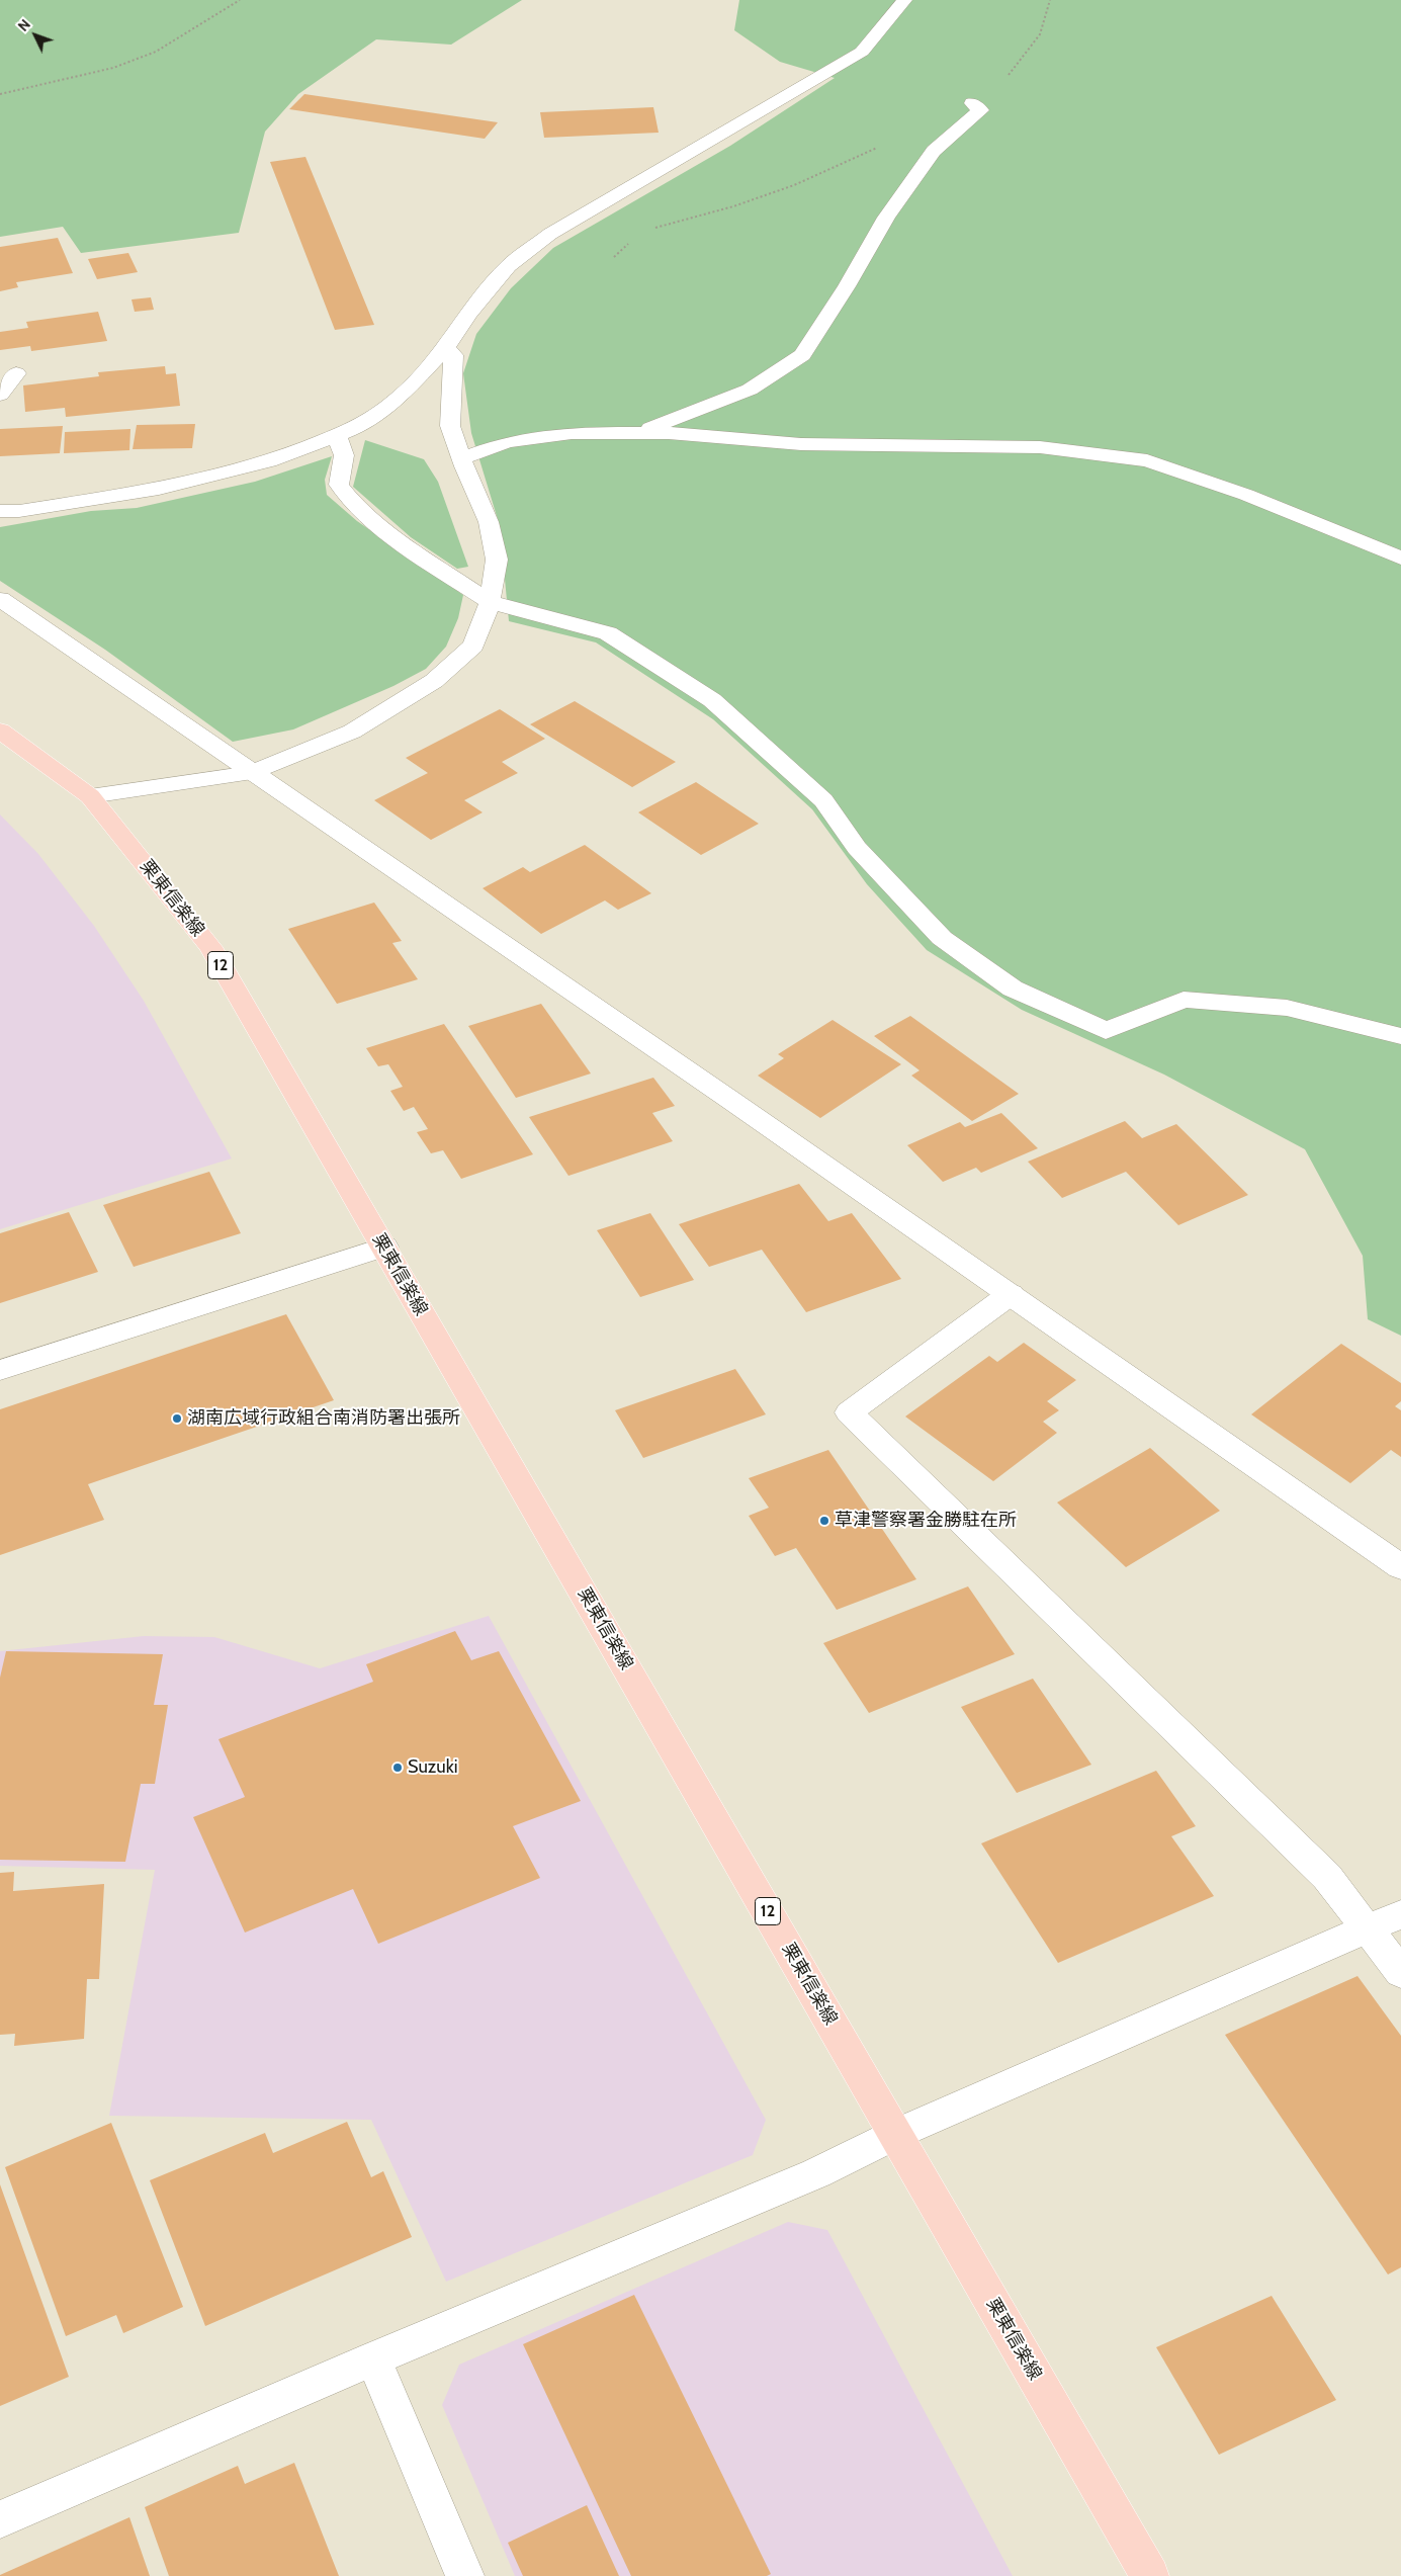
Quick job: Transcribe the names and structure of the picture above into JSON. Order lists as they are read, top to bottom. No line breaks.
{"streets":{"main road":["栗東信楽線","12"]},"places":["湖南広域行政組合南消防署出張所","草津警察署金勝駐在所","Suzuki"],"north":"top left"}
